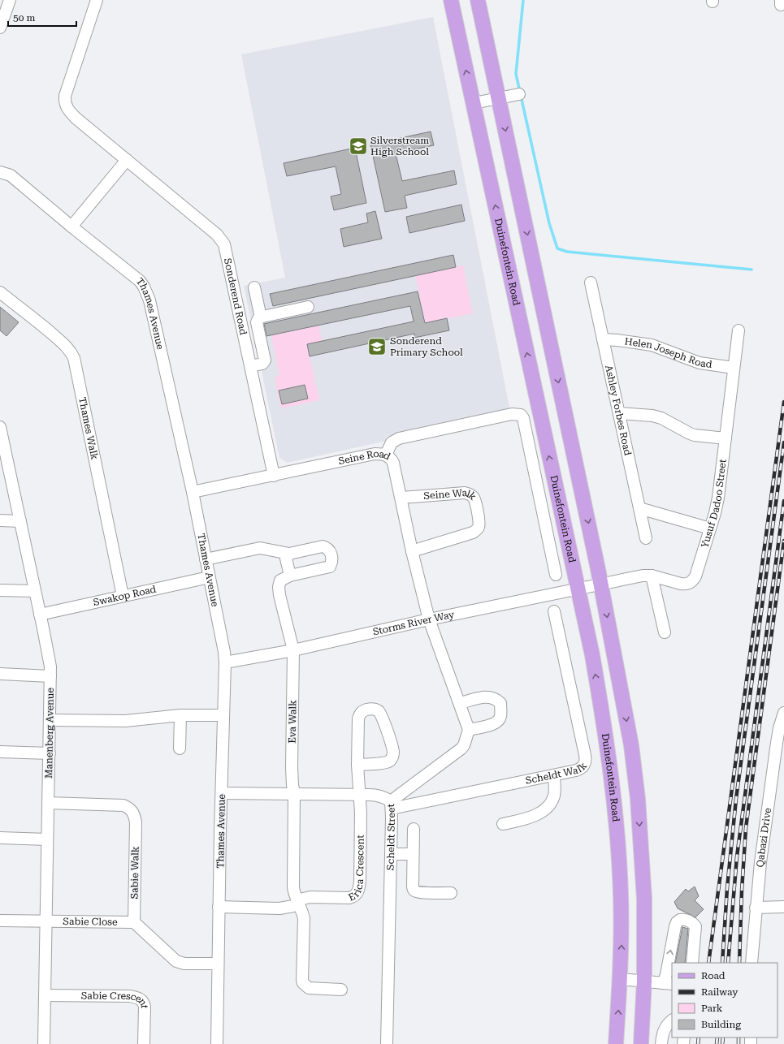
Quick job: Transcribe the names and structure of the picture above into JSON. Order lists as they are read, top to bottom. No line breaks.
{"streets":{"main road":["Duinefontein Road"],"street":["Sonderend Road","Thames Avenue","Helen Joseph Road","Ashley Forbes Road","Thames Walk","Seine Road","Seine Walk","Yusuf Dadoo Street","Swakop Road","Storms River Way","Eva Walk","Manenberg Avenue","Scheldt Walk","Scheldt Street","Qabazi Drive","Erica Crescent","Sabie Walk","Sabie Close","Sabie Crescent"]},"crossings":[["Duinefontein Road","Storms River Way"],["Sonderend Road","Seine Road"],["Thames Avenue","Seine Road"],["Thames Avenue","Swakop Road"],["Thames Avenue","Storms River Way"],["Thames Avenue","Scheldt Street"],["Helen Joseph Road","Ashley Forbes Road"],["Helen Joseph Road","Yusuf Dadoo Street"],["Thames Walk","Swakop Road"],["Seine Road","Seine Walk"],["Seine Road","Storms River Way"],["Yusuf Dadoo Street","Storms River Way"],["Swakop Road","Manenberg Avenue"],["Storms River Way","Eva Walk"],["Eva Walk","Scheldt Street"],["Manenberg Avenue","Sabie Walk"],["Manenberg Avenue","Sabie Close"],["Manenberg Avenue","Sabie Crescent"],["Scheldt Walk","Scheldt Street"],["Scheldt Street","Erica Crescent"],["Sabie Walk","Sabie Close"]],"places":{"school or university":["Silverstream High School","Sonderend Primary School"]},"legend":["Road","Railway","Park","Building"],"scale_bar":"50 m"}
